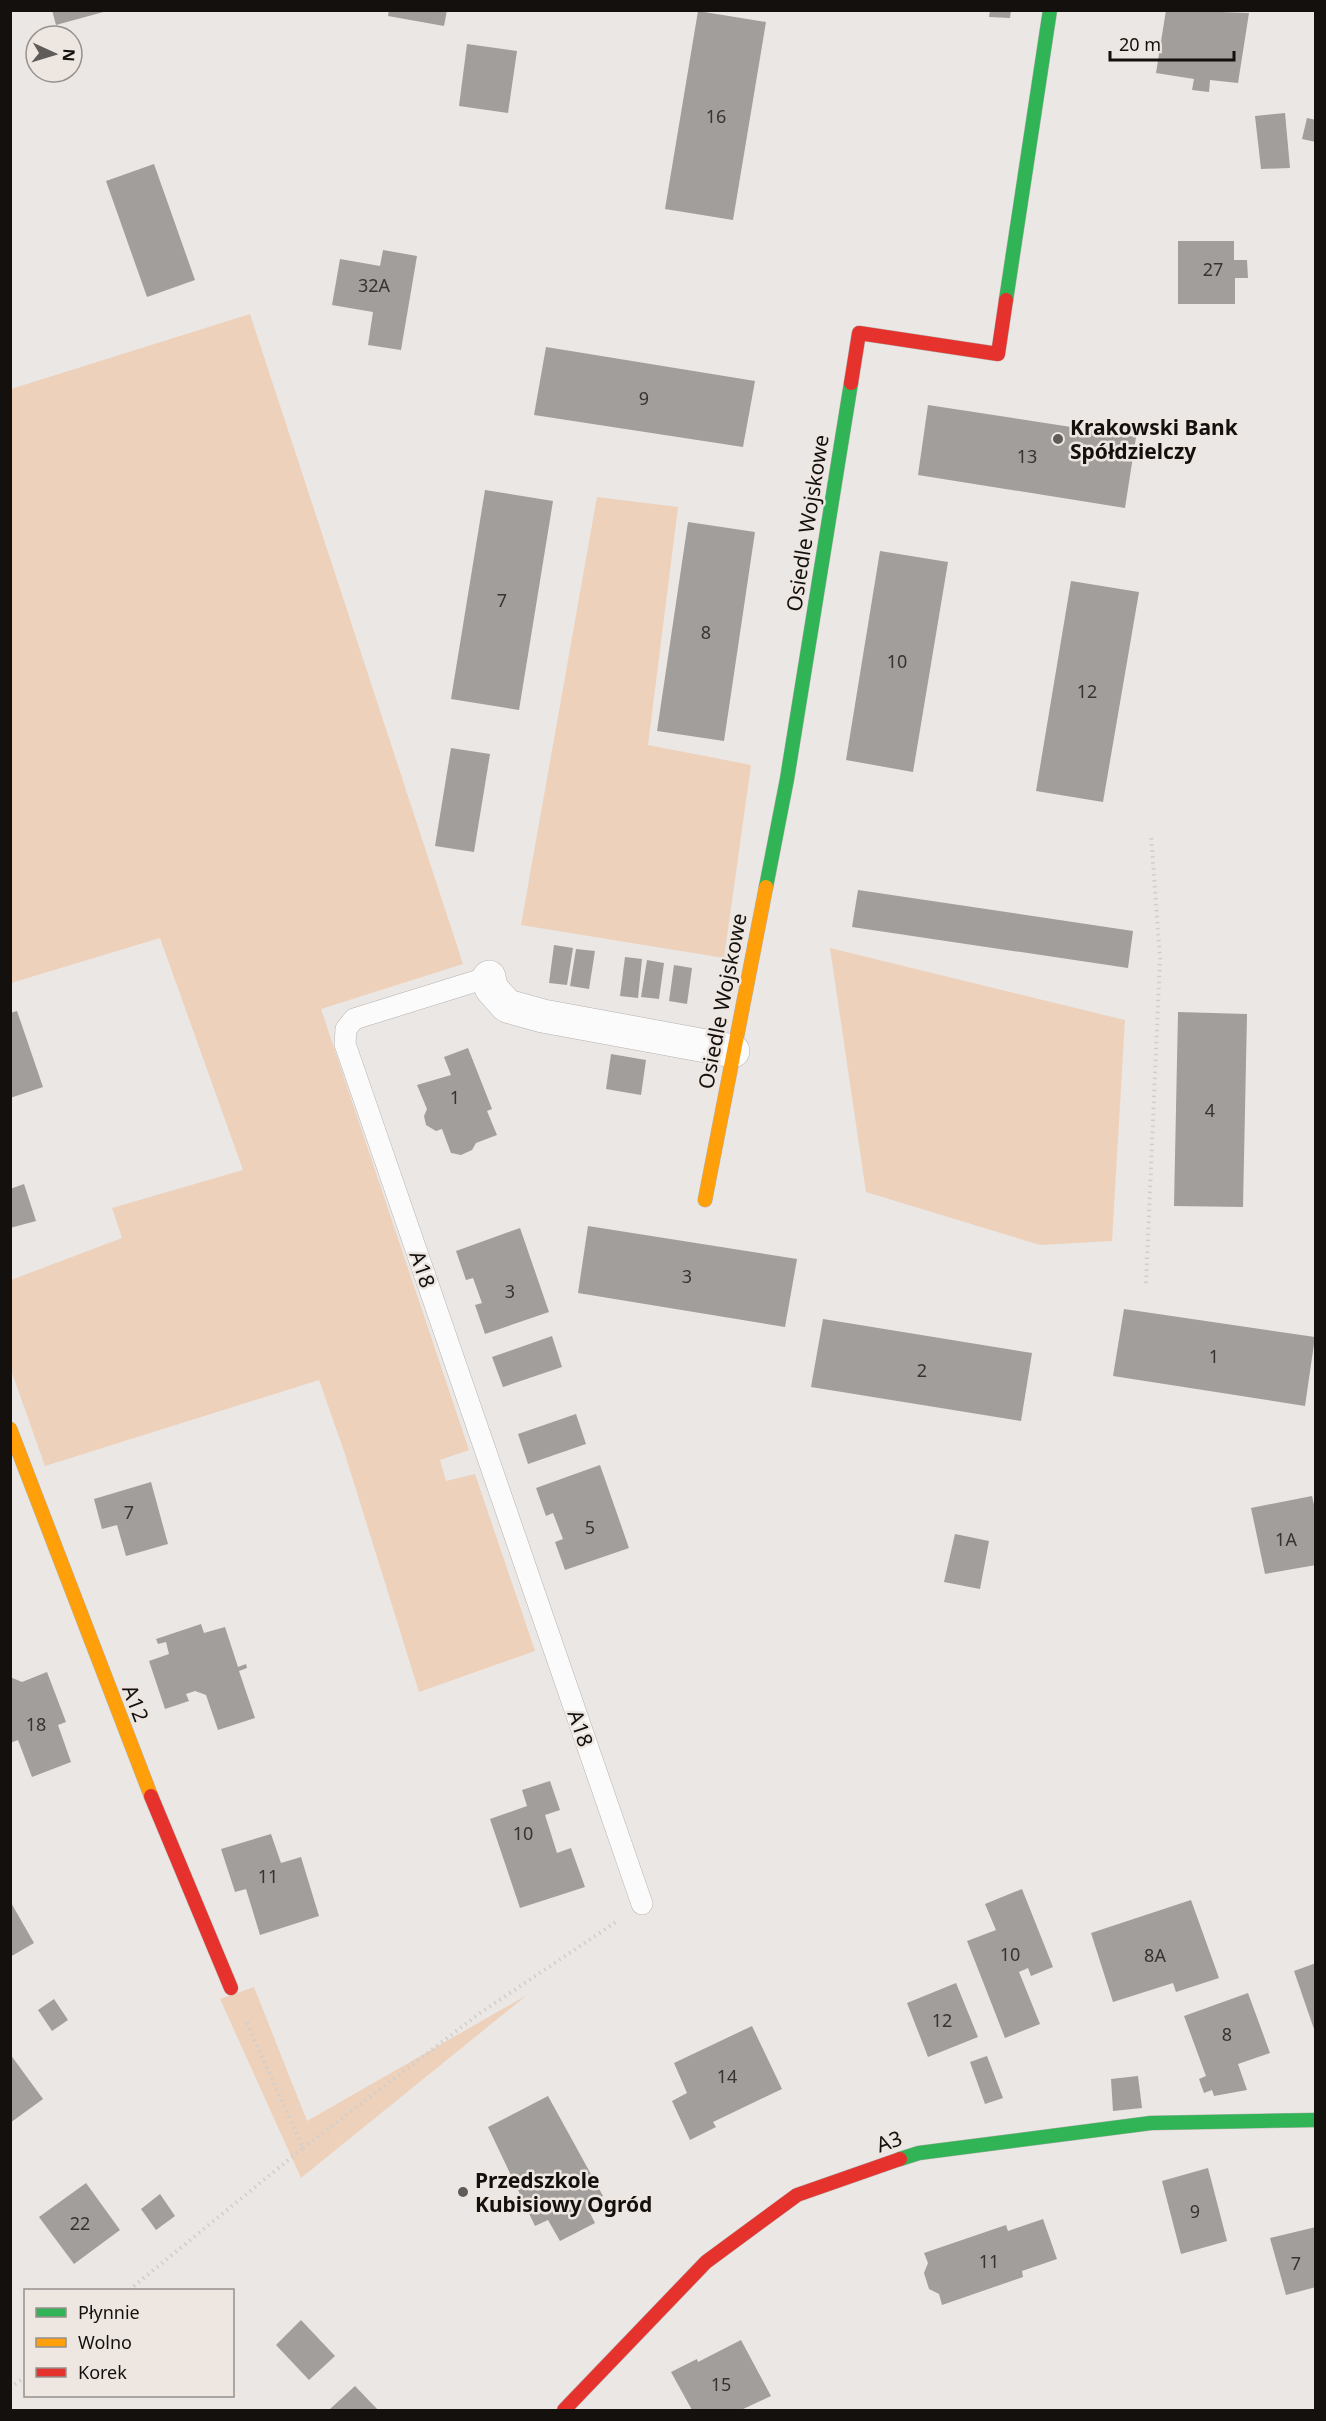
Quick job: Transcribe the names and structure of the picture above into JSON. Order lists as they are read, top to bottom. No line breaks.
{"streets":{"street":["Osiedle Wojskowe","A18","A12","A3"]},"crossings":[["Osiedle Wojskowe","A18"]],"places":["Krakowski Bank Spółdzielczy","Przedszkole Kubisiowy Ogród"],"house_numbers":["16","27","32A","9","13","7","8","10","12","1","4","3","3","1","2","7","5","1A","18","10","11","10","8A","12","8","14","9","22","11","7","15"],"legend":["Płynnie","Wolno","Korek"],"scale_bar":"20 m","north":"right"}
